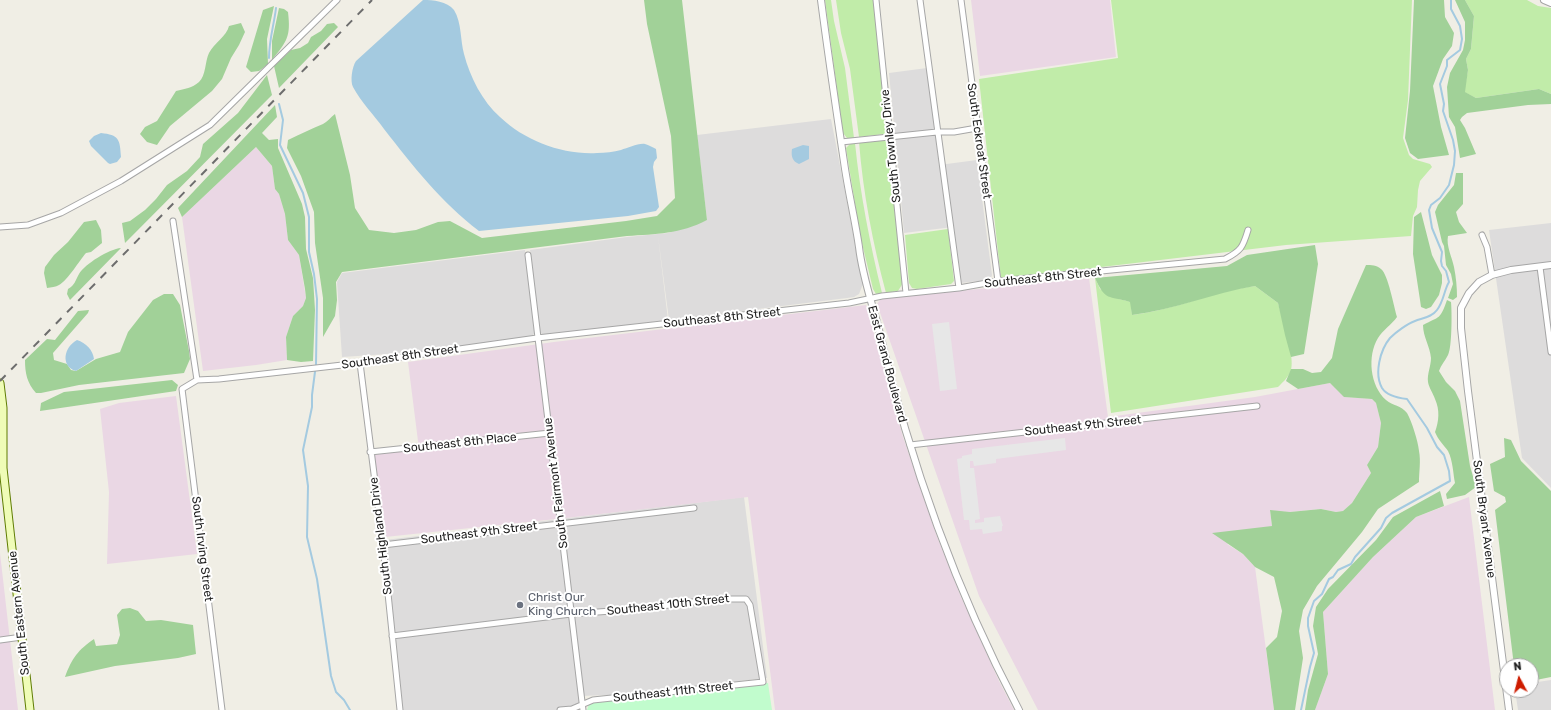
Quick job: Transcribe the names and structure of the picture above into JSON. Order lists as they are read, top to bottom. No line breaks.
{"streets":{"main road":["South Eastern Avenue"],"street":["South Eckroat Street","South Townley Drive","Southeast 8th Street","East Grand Boulevard","Southeast 9th Street","Southeast 8th Place","South Fairmont Avenue","South Bryant Avenue","South Highland Drive","South Irving Street","Southeast 10th Street","Southeast 11th Street"]},"crossings":[["South Eckroat Street","Southeast 8th Street"],["South Townley Drive","Southeast 8th Street"],["Southeast 8th Street","East Grand Boulevard"],["Southeast 8th Street","South Fairmont Avenue"],["Southeast 8th Street","South Highland Drive"],["Southeast 8th Street","South Irving Street"],["East Grand Boulevard","Southeast 9th Street"],["Southeast 9th Street","South Fairmont Avenue"],["Southeast 9th Street","South Highland Drive"],["Southeast 8th Place","South Fairmont Avenue"],["Southeast 8th Place","South Highland Drive"],["South Fairmont Avenue","Southeast 10th Street"],["South Fairmont Avenue","Southeast 11th Street"],["South Highland Drive","Southeast 10th Street"],["Southeast 10th Street","Southeast 11th Street"]],"places":["Christ Our King Church"],"north":"top"}
